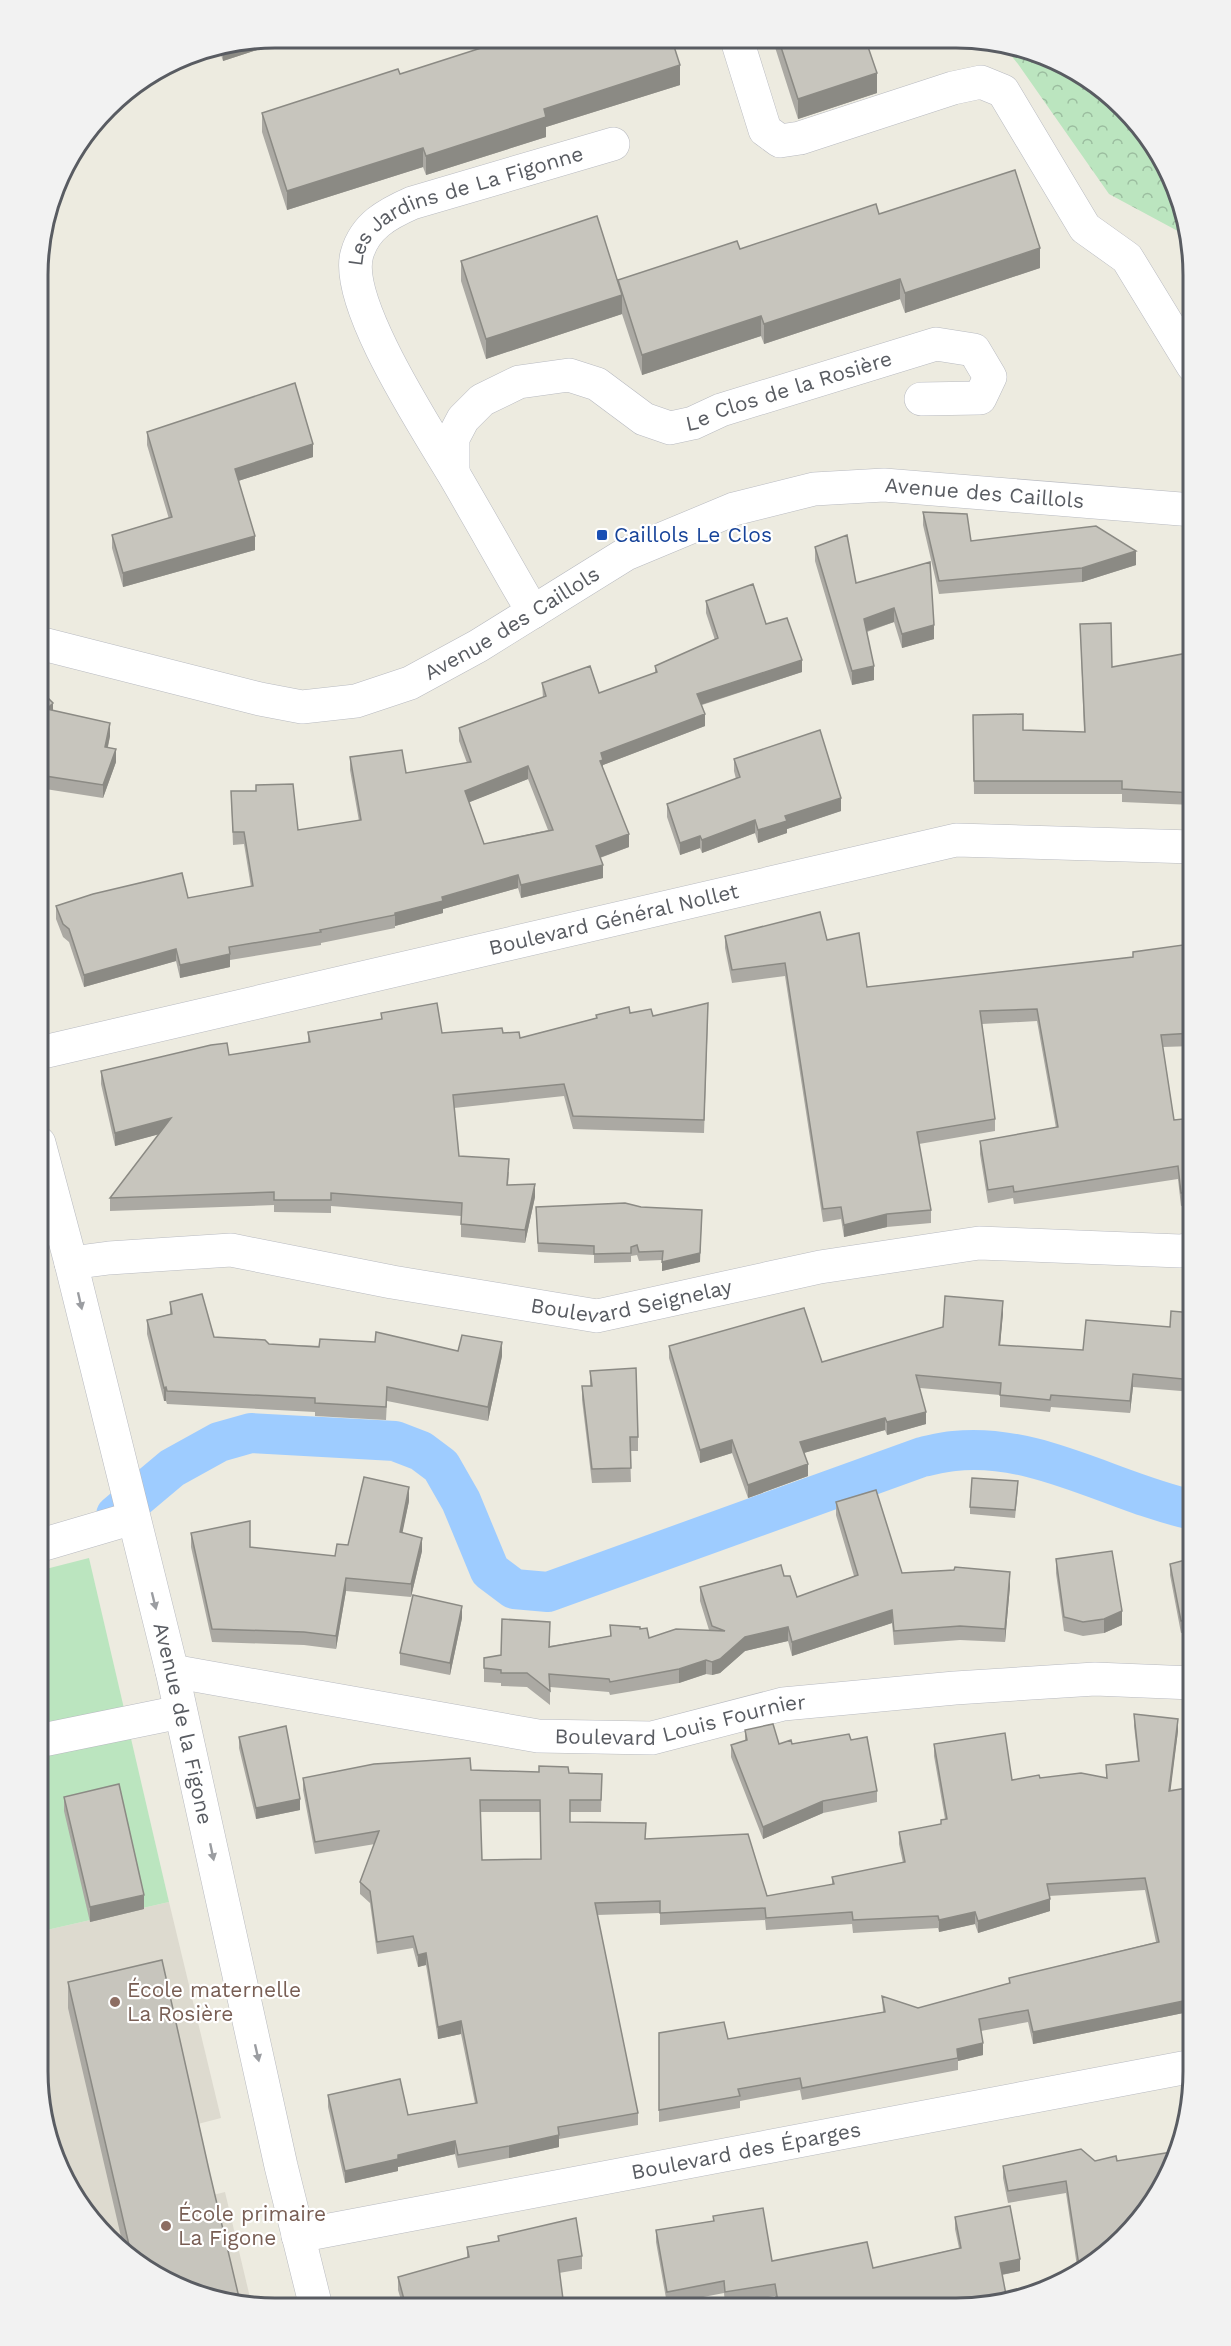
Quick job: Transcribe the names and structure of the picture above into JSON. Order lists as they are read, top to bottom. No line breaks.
{"streets":{"street":["Les Jardins de La Figonne","Le Clos de la Rosière","Avenue des Caillols","Boulevard Général Nollet","Boulevard Seignelay","Boulevard Louis Fournier","Avenue de la Figone","Boulevard des Éparges"]},"crossings":[["Les Jardins de La Figonne","Le Clos de la Rosière"],["Les Jardins de La Figonne","Avenue des Caillols"],["Boulevard Seignelay","Avenue de la Figone"],["Boulevard Louis Fournier","Avenue de la Figone"],["Avenue de la Figone","Boulevard des Éparges"]],"one_way":["Avenue de la Figone"],"places":{"transit":["Caillols Le Clos"],"other":["École maternelle La Rosière","École primaire La Figone"]}}
